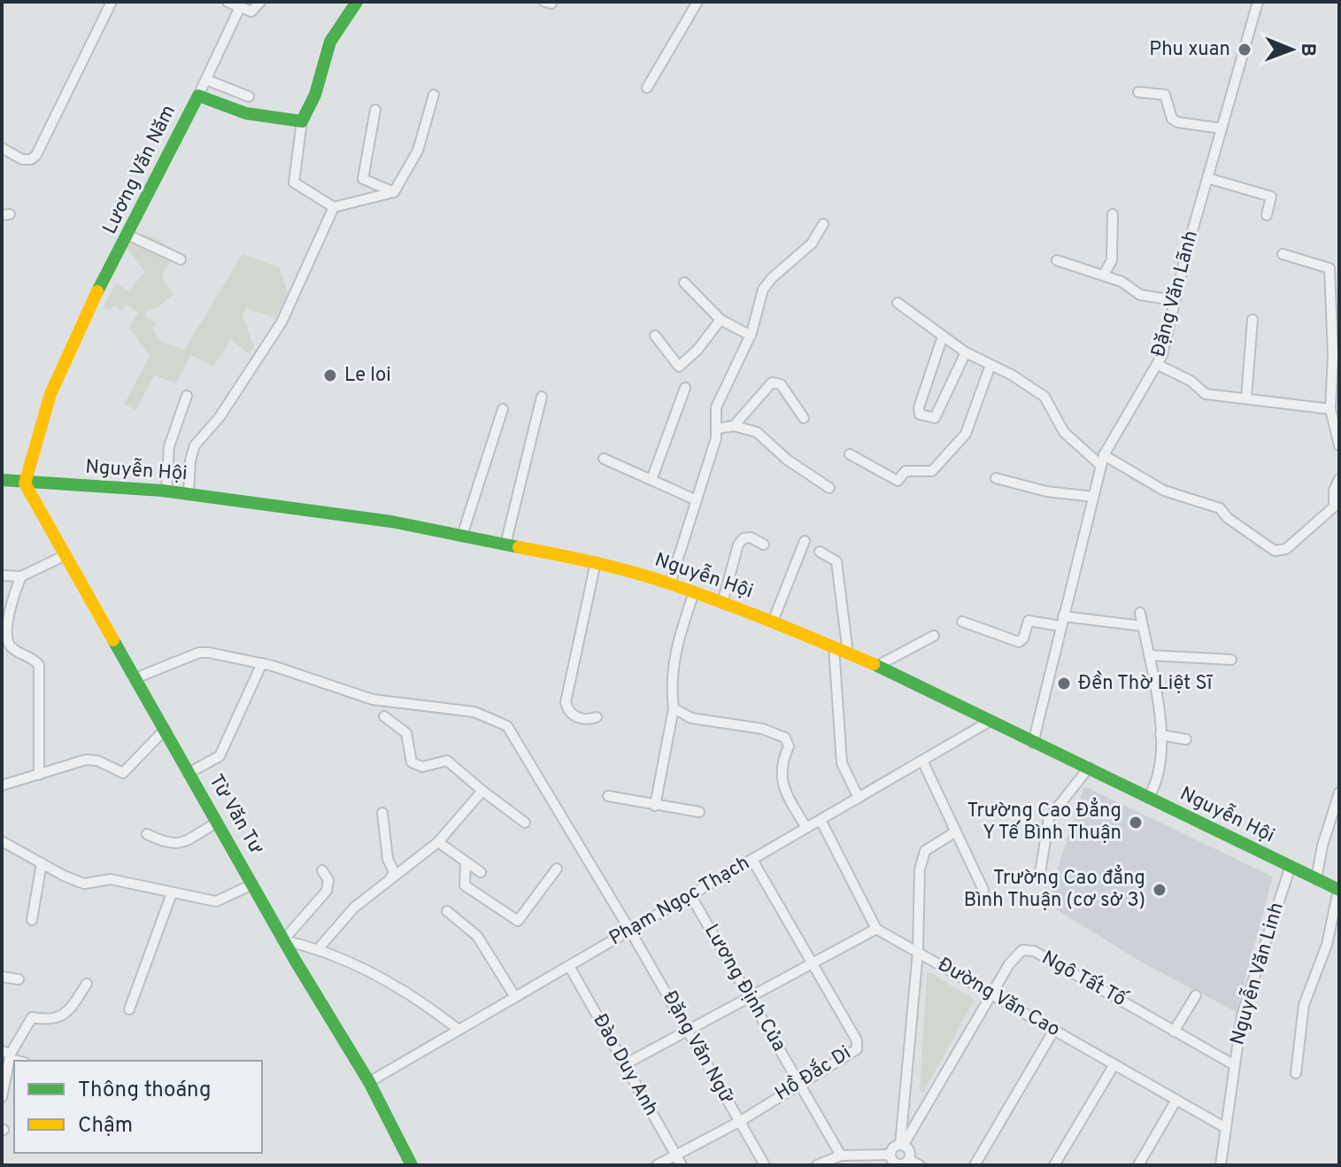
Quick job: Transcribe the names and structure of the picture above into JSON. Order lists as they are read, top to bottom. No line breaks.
{"streets":{"street":["Lương Văn Năm","Đặng Văn Lãnh","Nguyễn Hội","Từ Văn Tư","Phạm Ngọc Thạch","Nguyễn Văn Linh","Ngô Tất Tố","Lương Định Của","Đường Văn Cao","Đặng Văn Ngữ","Đào Duy Anh","Hồ Đắc Di"]},"crossings":[["Lương Văn Năm","Nguyễn Hội"],["Lương Văn Năm","Từ Văn Tư"],["Đặng Văn Lãnh","Nguyễn Hội"],["Nguyễn Hội","Từ Văn Tư"],["Nguyễn Hội","Phạm Ngọc Thạch"],["Nguyễn Hội","Nguyễn Văn Linh"],["Từ Văn Tư","Phạm Ngọc Thạch"],["Từ Văn Tư","Đặng Văn Ngữ"],["Phạm Ngọc Thạch","Lương Định Của"],["Phạm Ngọc Thạch","Đặng Văn Ngữ"],["Phạm Ngọc Thạch","Đào Duy Anh"],["Phạm Ngọc Thạch","Hồ Đắc Di"],["Nguyễn Văn Linh","Ngô Tất Tố"],["Nguyễn Văn Linh","Đường Văn Cao"],["Ngô Tất Tố","Đường Văn Cao"],["Lương Định Của","Hồ Đắc Di"],["Đặng Văn Ngữ","Hồ Đắc Di"],["Đào Duy Anh","Hồ Đắc Di"]],"places":["Phu xuan","Le loi","Đền Thờ Liệt Sĩ","Trường Cao Đẳng Y Tế Bình Thuận","Trường Cao đẳng Bình Thuận (cơ sở 3)"],"legend":["Thông thoáng","Chậm"],"north":"right"}
